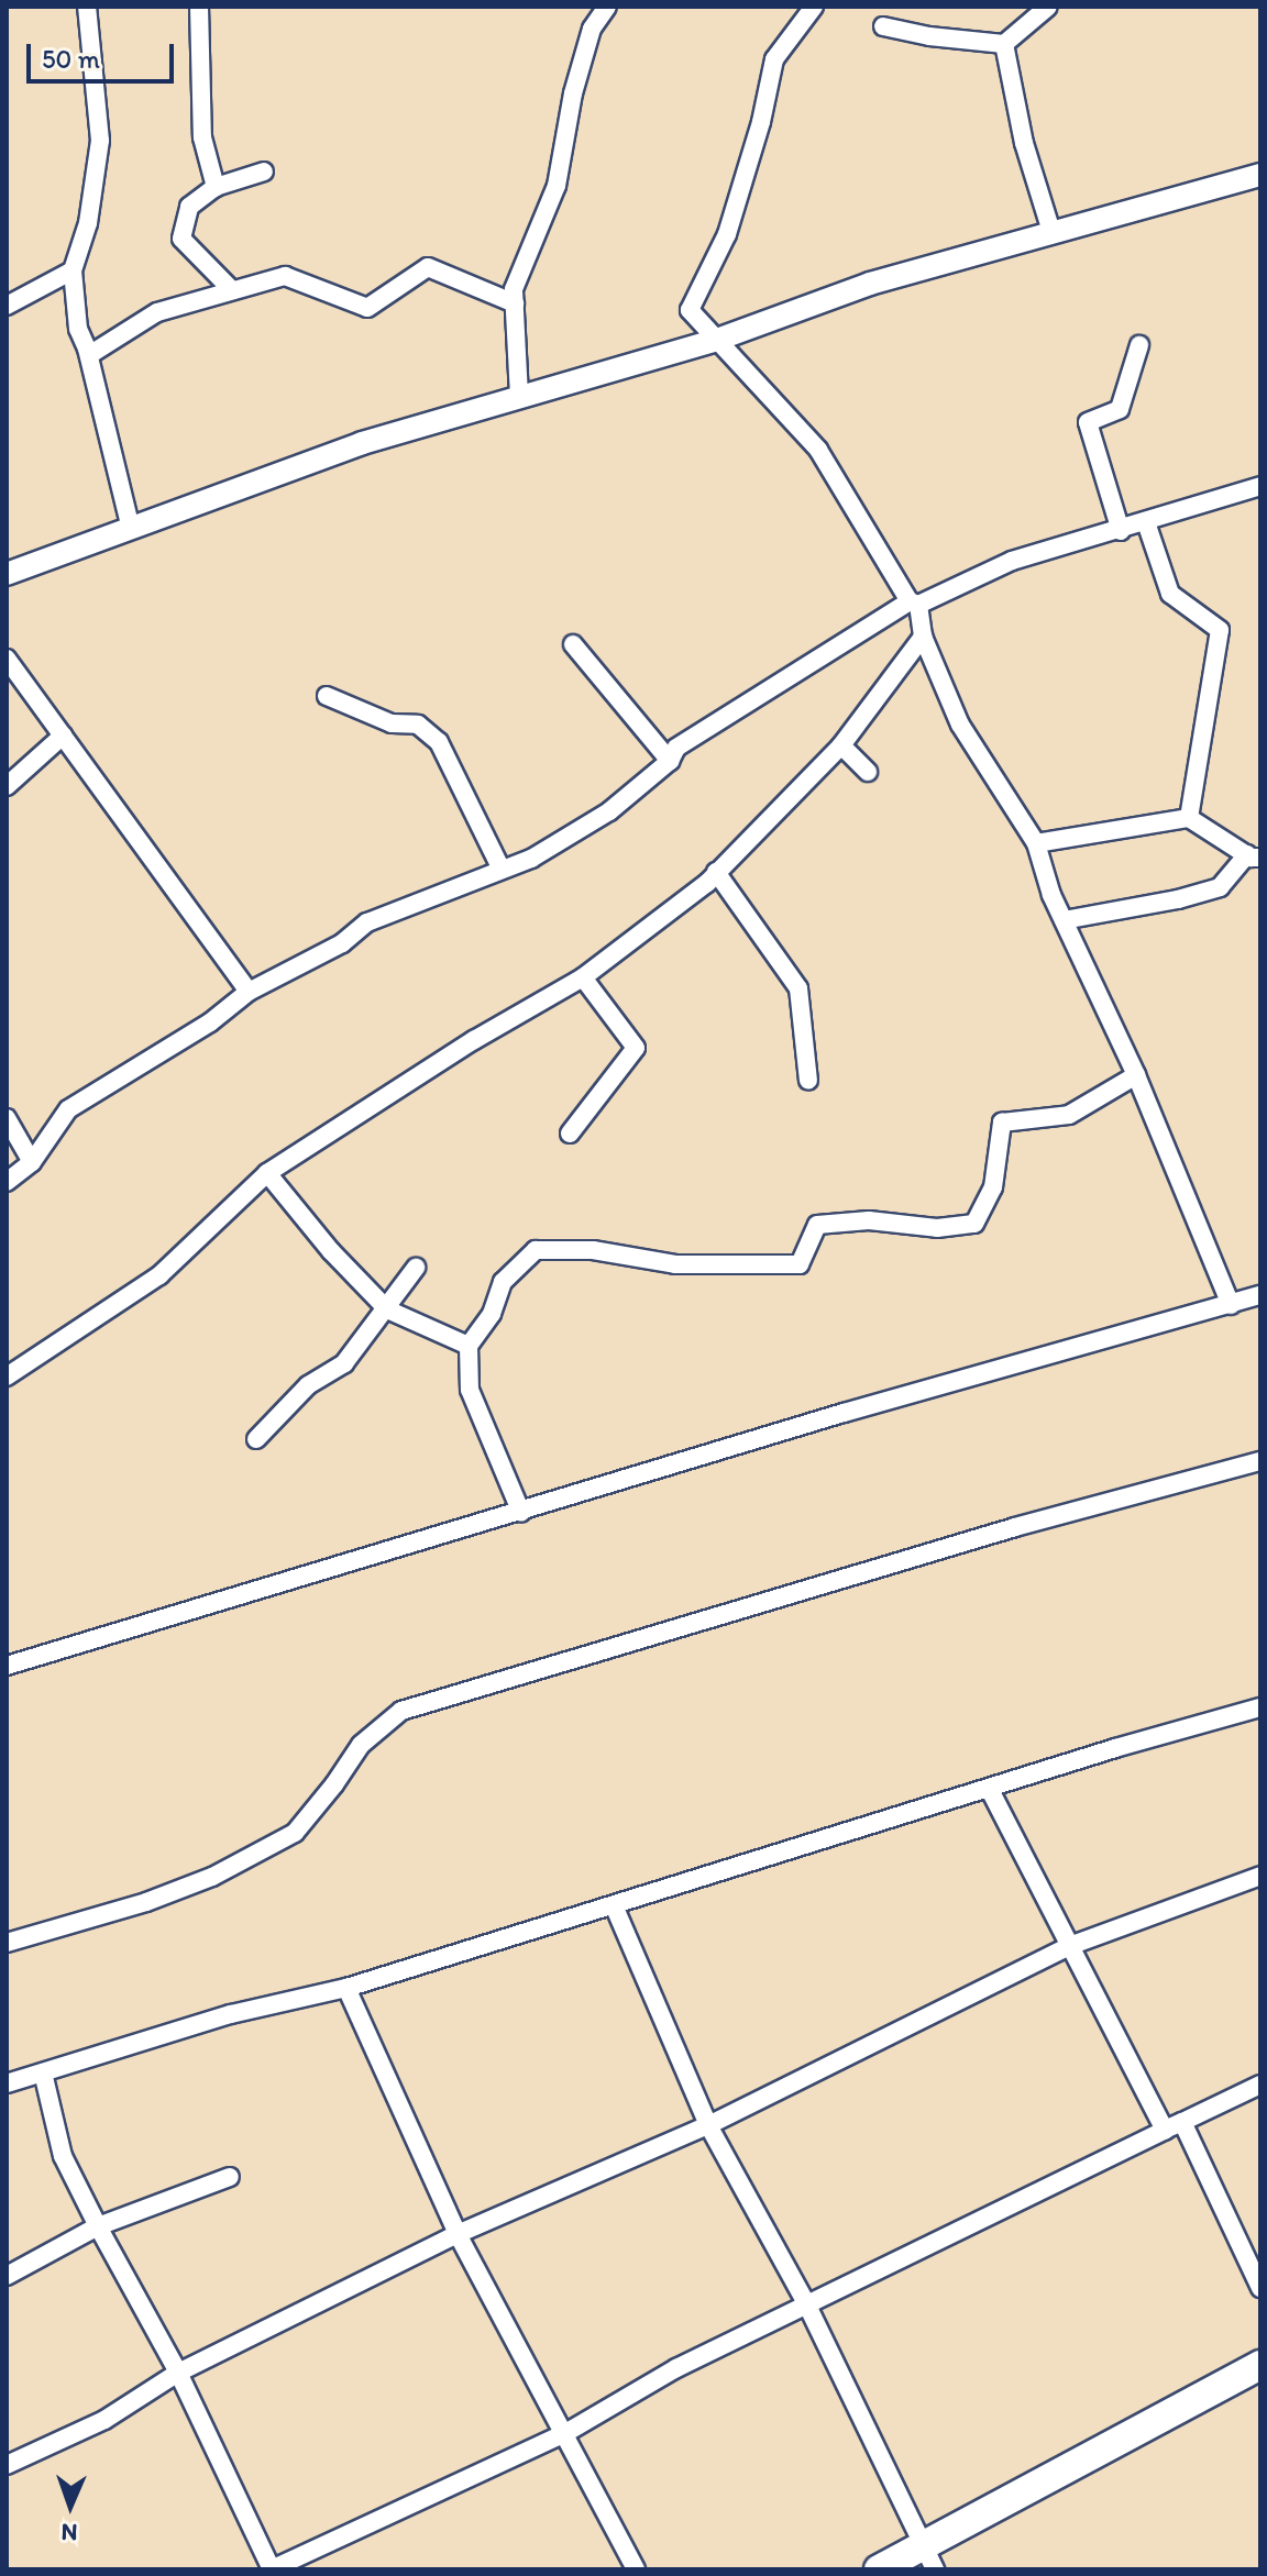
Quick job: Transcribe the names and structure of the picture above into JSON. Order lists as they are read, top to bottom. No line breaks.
{"scale_bar":"50 m","north":"bottom"}
